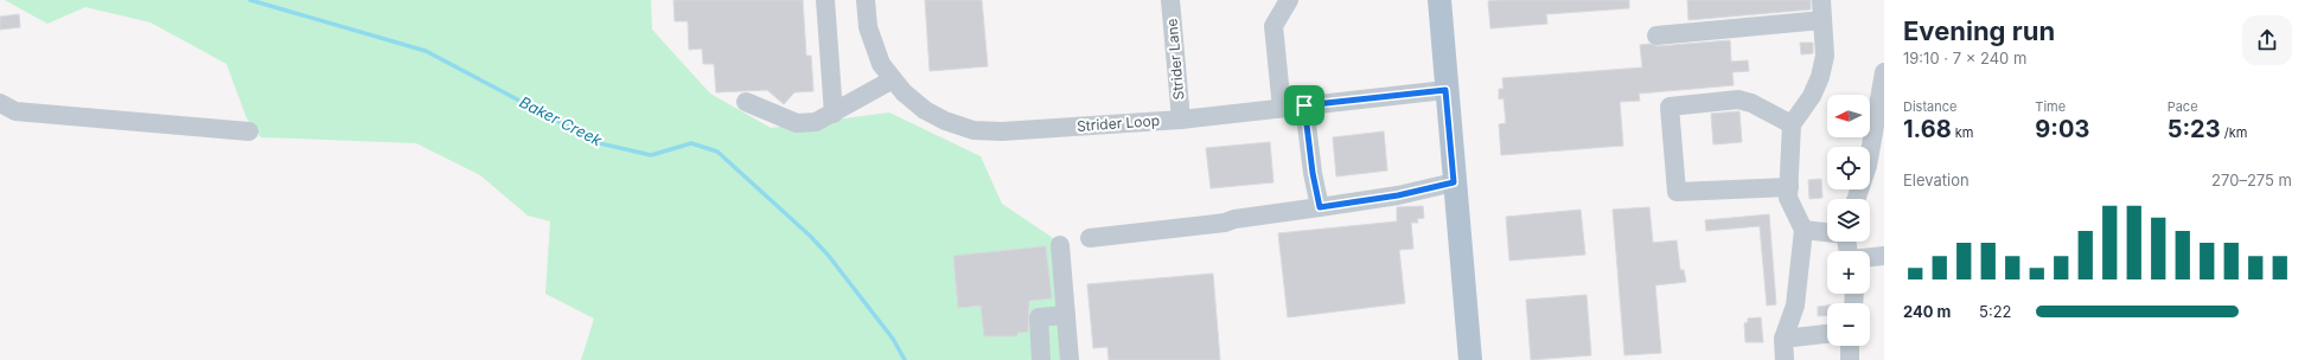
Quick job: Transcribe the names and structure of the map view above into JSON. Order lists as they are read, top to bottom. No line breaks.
{"streets":{"street":["Strider Lane","Strider Loop"]},"crossings":[["Strider Lane","Strider Loop"]],"water":["Baker Creek"],"north":"left","page":{"heading":["Evening run","19:10 · 7 × 240 m"],"stats":[["Distance","1.68 km"],["Time","9:03"],["Pace","5:23 /km"]],"map_buttons":["+","−"],"chart":["Elevation","270–275 m"],"list":[{"name":"240 m","note":"5:22"}]}}
